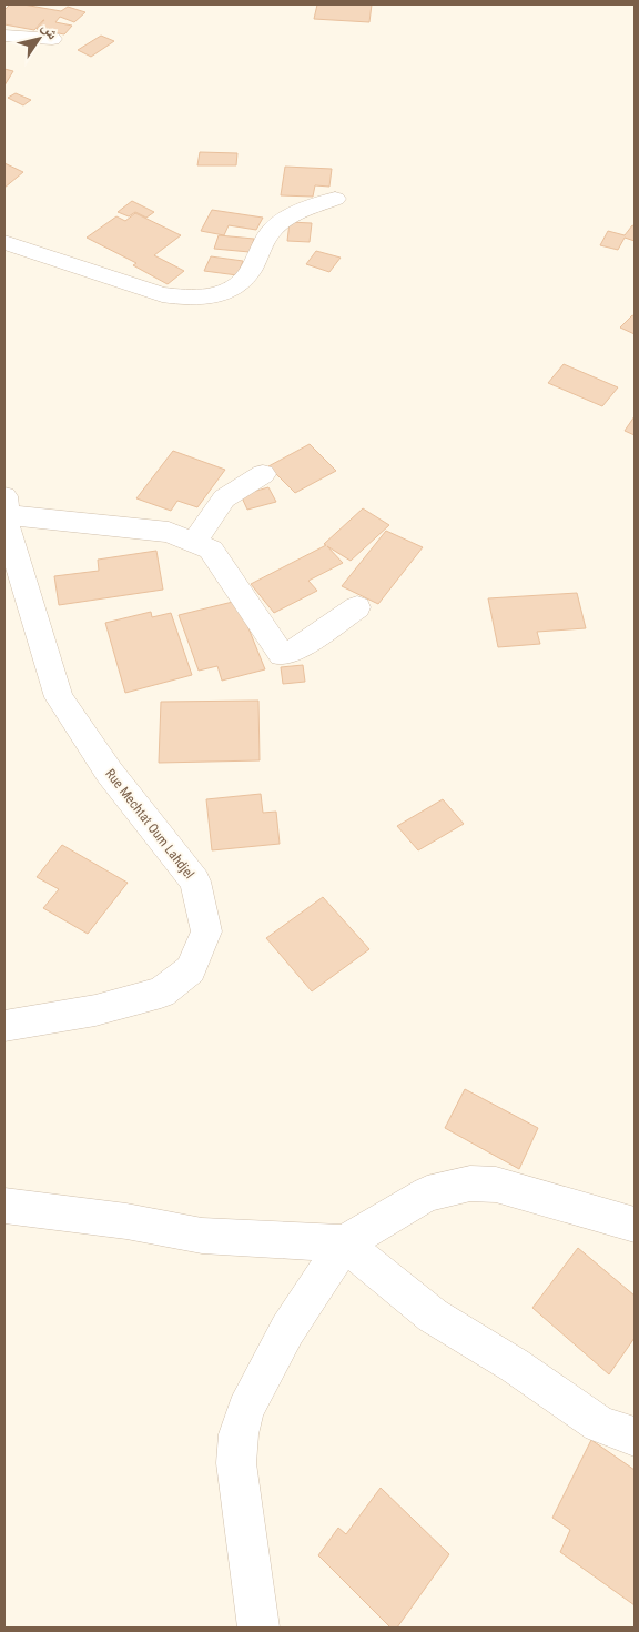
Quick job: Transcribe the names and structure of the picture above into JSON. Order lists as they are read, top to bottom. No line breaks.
{"streets":{"street":["Rue Mechtat Oum Lahdjel"]},"north":"top right"}
